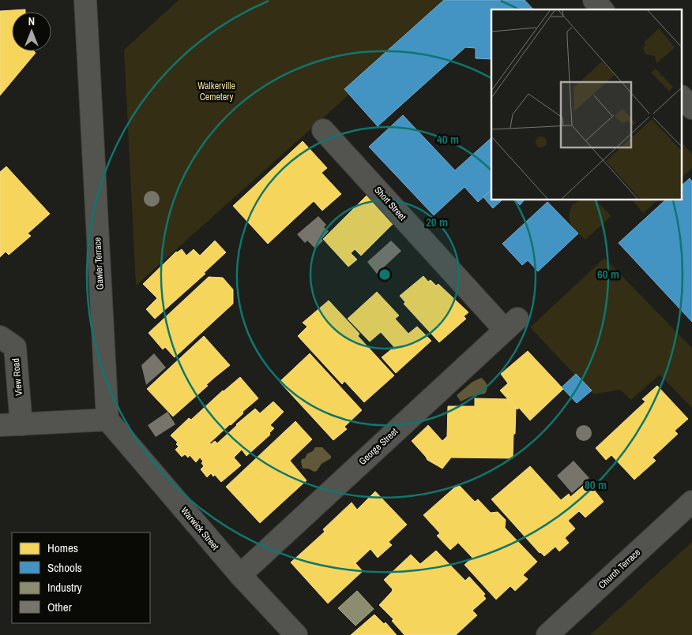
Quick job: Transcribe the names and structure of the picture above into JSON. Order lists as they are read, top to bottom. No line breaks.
{"streets":{"street":["Short Street","Gawler Terrace","View Road","George Street","Warwick Street","Church Terrace"]},"crossings":[["Short Street","George Street"],["Gawler Terrace","Warwick Street"],["George Street","Warwick Street"]],"parks":["Walkerville Cemetery"],"legend":["Homes","Schools","Industry","Other"],"north":"top","rings":["40 m","20 m","60 m","80 m"]}
